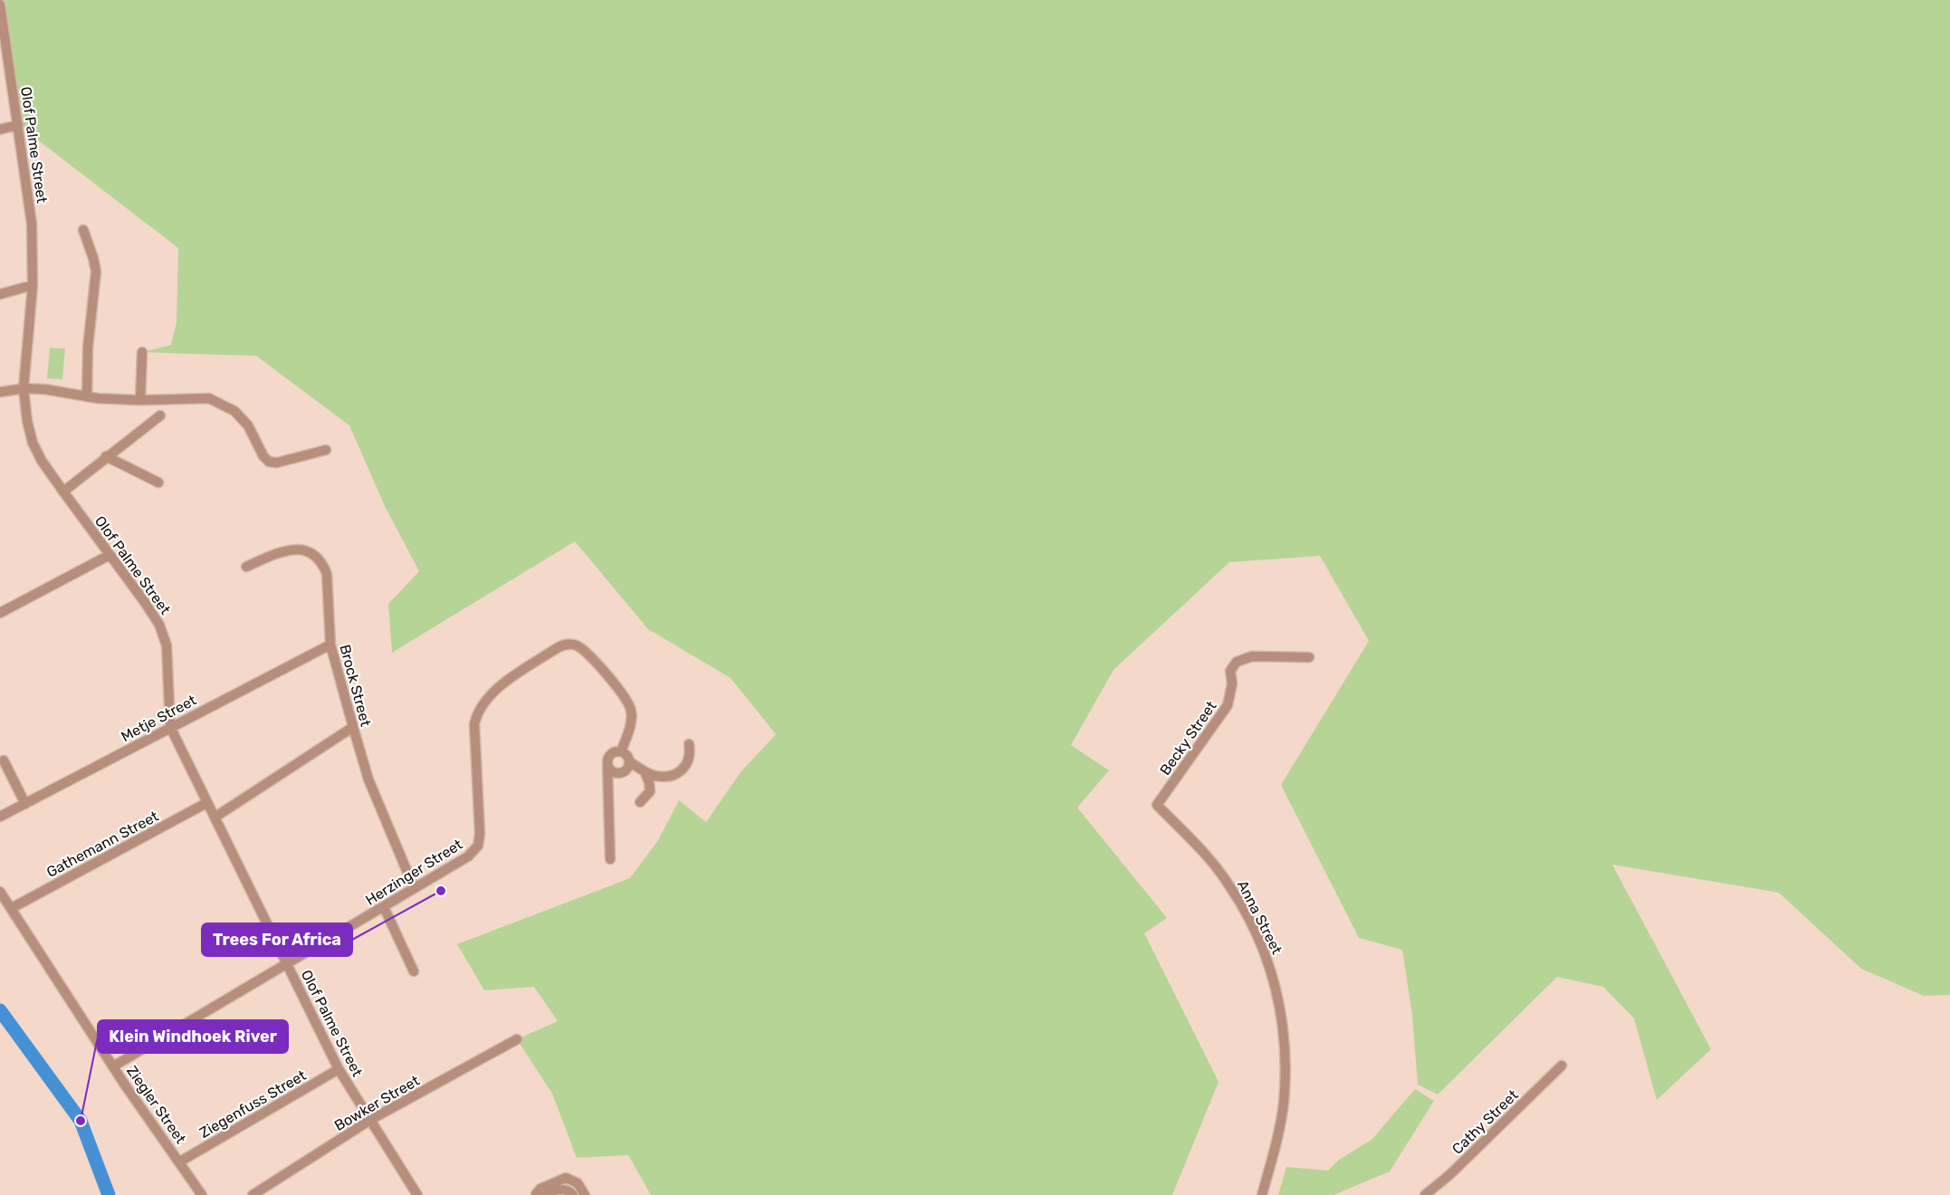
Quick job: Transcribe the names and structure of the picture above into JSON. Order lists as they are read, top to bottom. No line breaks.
{"streets":{"street":["Olof Palme Street","Brock Street","Metje Street","Becky Street","Gathemann Street","Herzinger Street","Anna Street","Bowker Street","Ziegenfuss Street","Ziegler Street","Cathy Street"]},"crossings":[["Olof Palme Street","Metje Street"],["Olof Palme Street","Gathemann Street"],["Olof Palme Street","Herzinger Street"],["Olof Palme Street","Bowker Street"],["Olof Palme Street","Ziegenfuss Street"],["Brock Street","Metje Street"],["Brock Street","Herzinger Street"],["Becky Street","Anna Street"],["Gathemann Street","Ziegler Street"],["Herzinger Street","Ziegler Street"],["Ziegenfuss Street","Ziegler Street"]],"places":["Trees For Africa","Klein Windhoek River"]}
